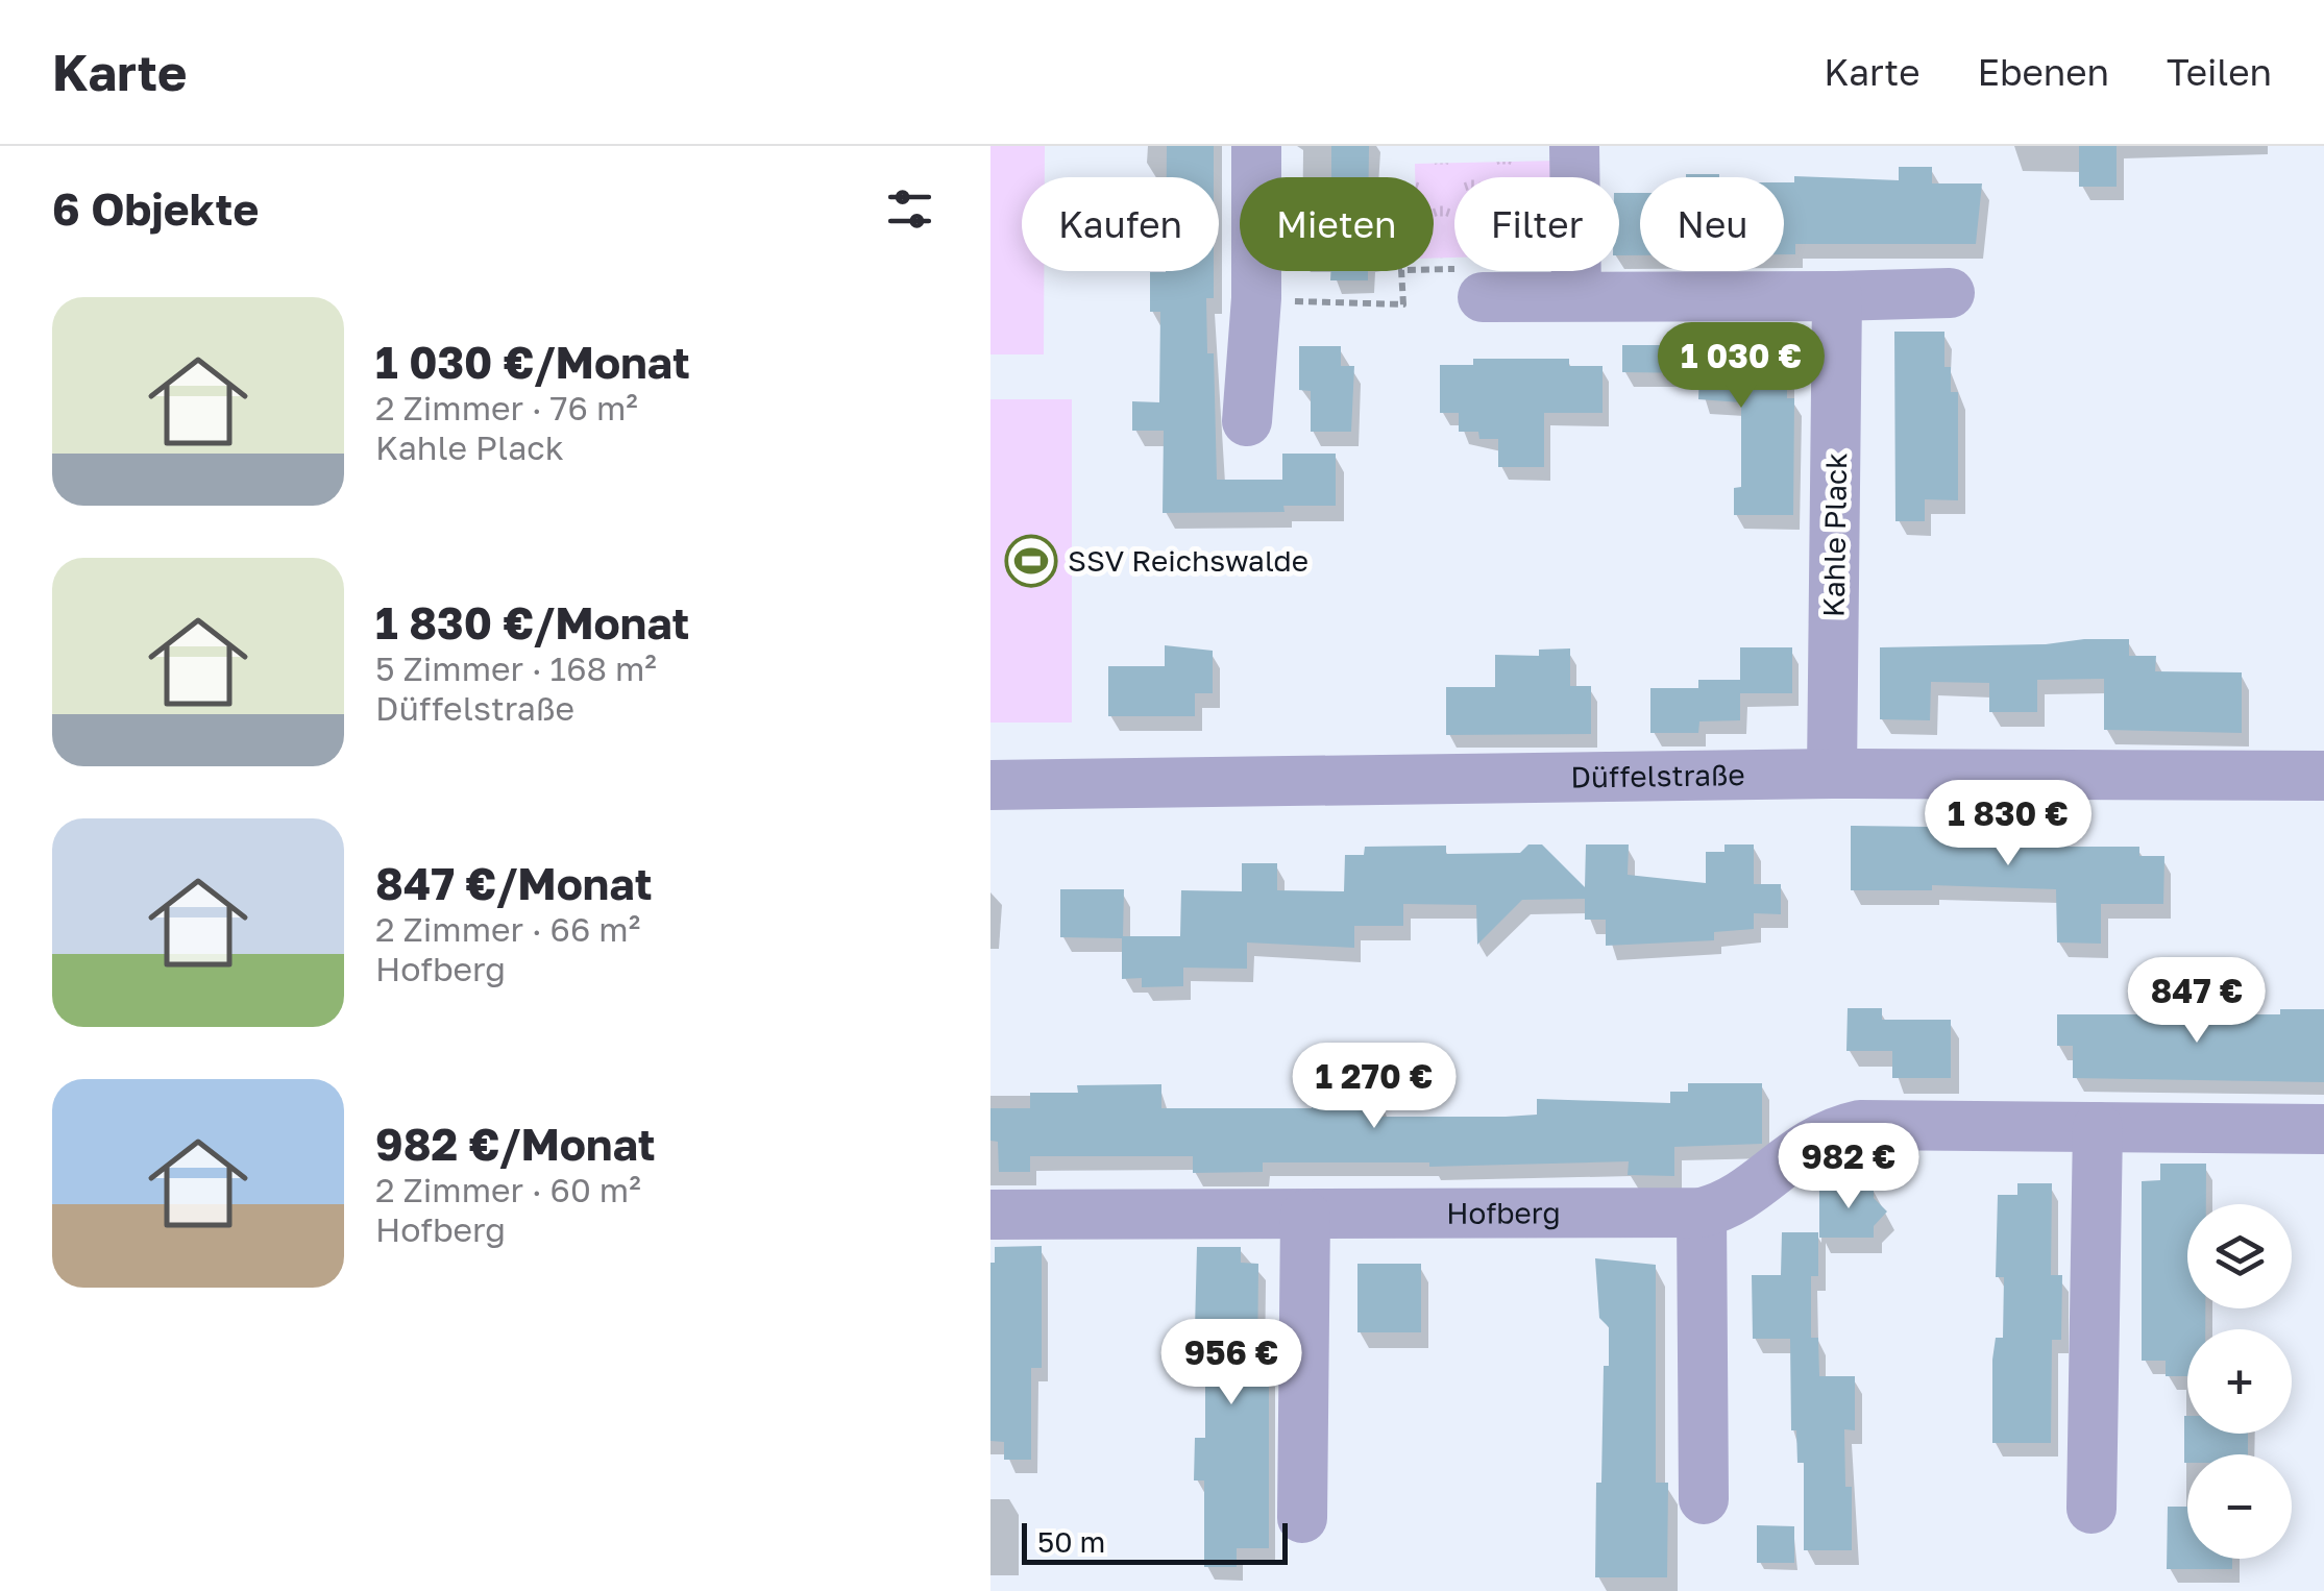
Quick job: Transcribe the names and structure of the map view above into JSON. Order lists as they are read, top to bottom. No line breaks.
{"streets":{"street":["Kahle Plack","Düffelstraße","Hofberg"]},"crossings":[["Kahle Plack","Düffelstraße"]],"places":{"sports":["SSV Reichswalde"]},"scale_bar":"50 m","page":{"header":"Karte","nav":["Karte","Ebenen","Teilen"],"heading":"6 Objekte","chip":["Kaufen","Mieten","Filter","Neu"],"list":[{"name":"1 030 €/Monat","note":"2 Zimmer · 76 m² · Kahle Plack"},{"name":"1 830 €/Monat","note":"5 Zimmer · 168 m² · Düffelstraße"},{"name":"847 €/Monat","note":"2 Zimmer · 66 m² · Hofberg"},{"name":"982 €/Monat","note":"2 Zimmer · 60 m² · Hofberg"}],"price":["1 030 €","1 830 €","847 €","1 270 €","982 €","956 €"],"map_buttons":["+","−"],"scale":"50 m"}}
